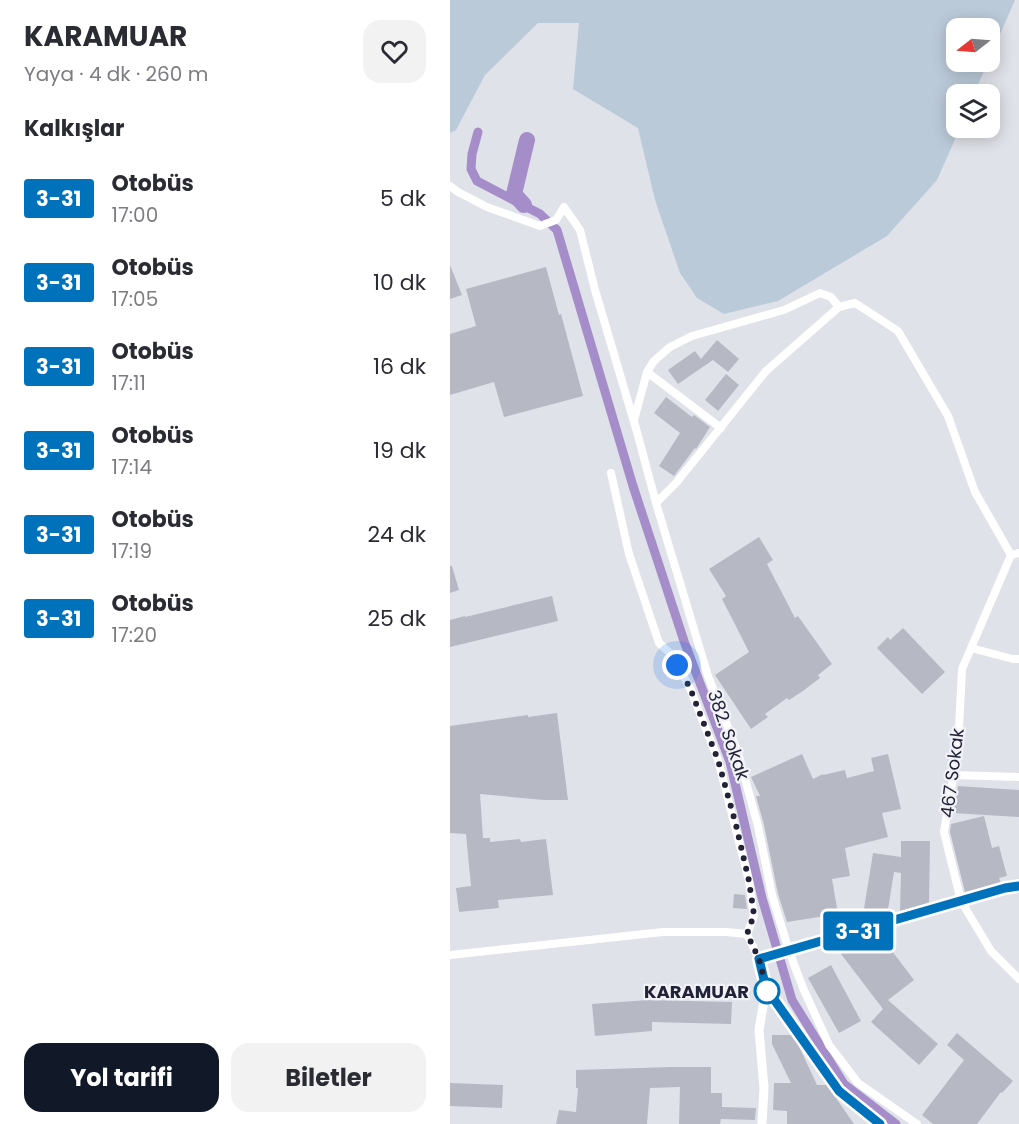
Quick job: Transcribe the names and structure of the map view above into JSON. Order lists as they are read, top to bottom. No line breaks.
{"streets":{"street":["382. Sokak","467 Sokak"]},"places":["KARAMUAR"],"lines":["bus line 3-31"],"north":"left","page":{"heading":[["KARAMUAR","Yaya · 4 dk · 260 m"],"Kalkışlar"],"on_map":"3-31","list":[{"mark":"3-31","name":"Otobüs","note":"17:00","value":"5 dk"},{"mark":"3-31","name":"Otobüs","note":"17:05","value":"10 dk"},{"mark":"3-31","name":"Otobüs","note":"17:11","value":"16 dk"},{"mark":"3-31","name":"Otobüs","note":"17:14","value":"19 dk"},{"mark":"3-31","name":"Otobüs","note":"17:19","value":"24 dk"},{"mark":"3-31","name":"Otobüs","note":"17:20","value":"25 dk"}],"buttons":["Yol tarifi","Biletler"]}}
